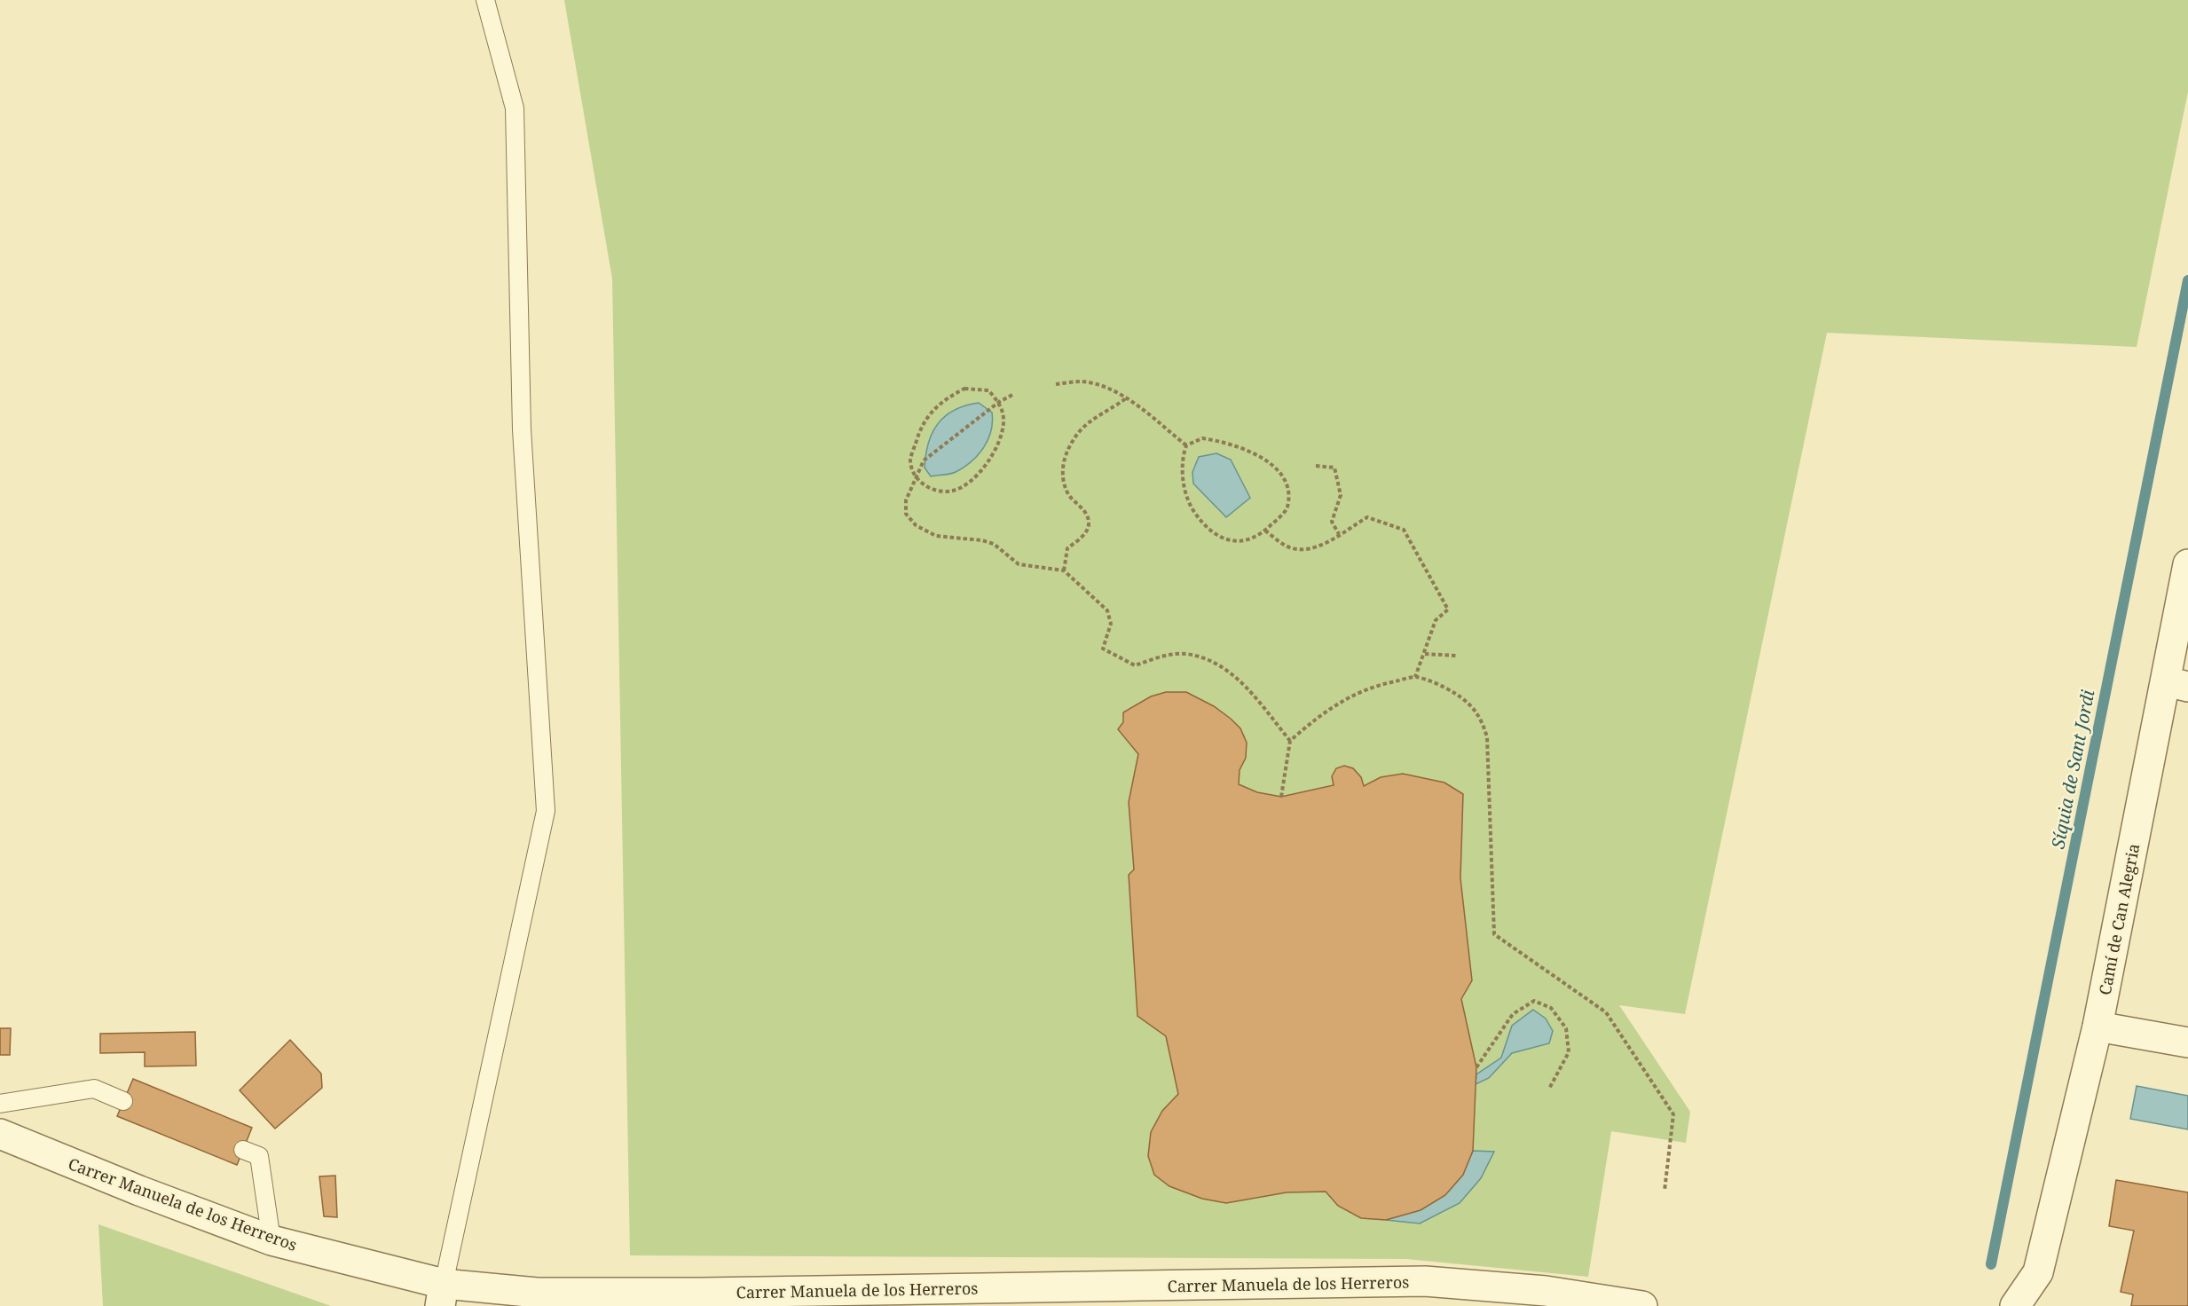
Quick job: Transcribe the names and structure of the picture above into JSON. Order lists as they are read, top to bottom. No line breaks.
{"streets":{"street":["Camí de Can Alegria","Carrer Manuela de los Herreros"]},"water":["Síquia de Sant Jordi"]}
